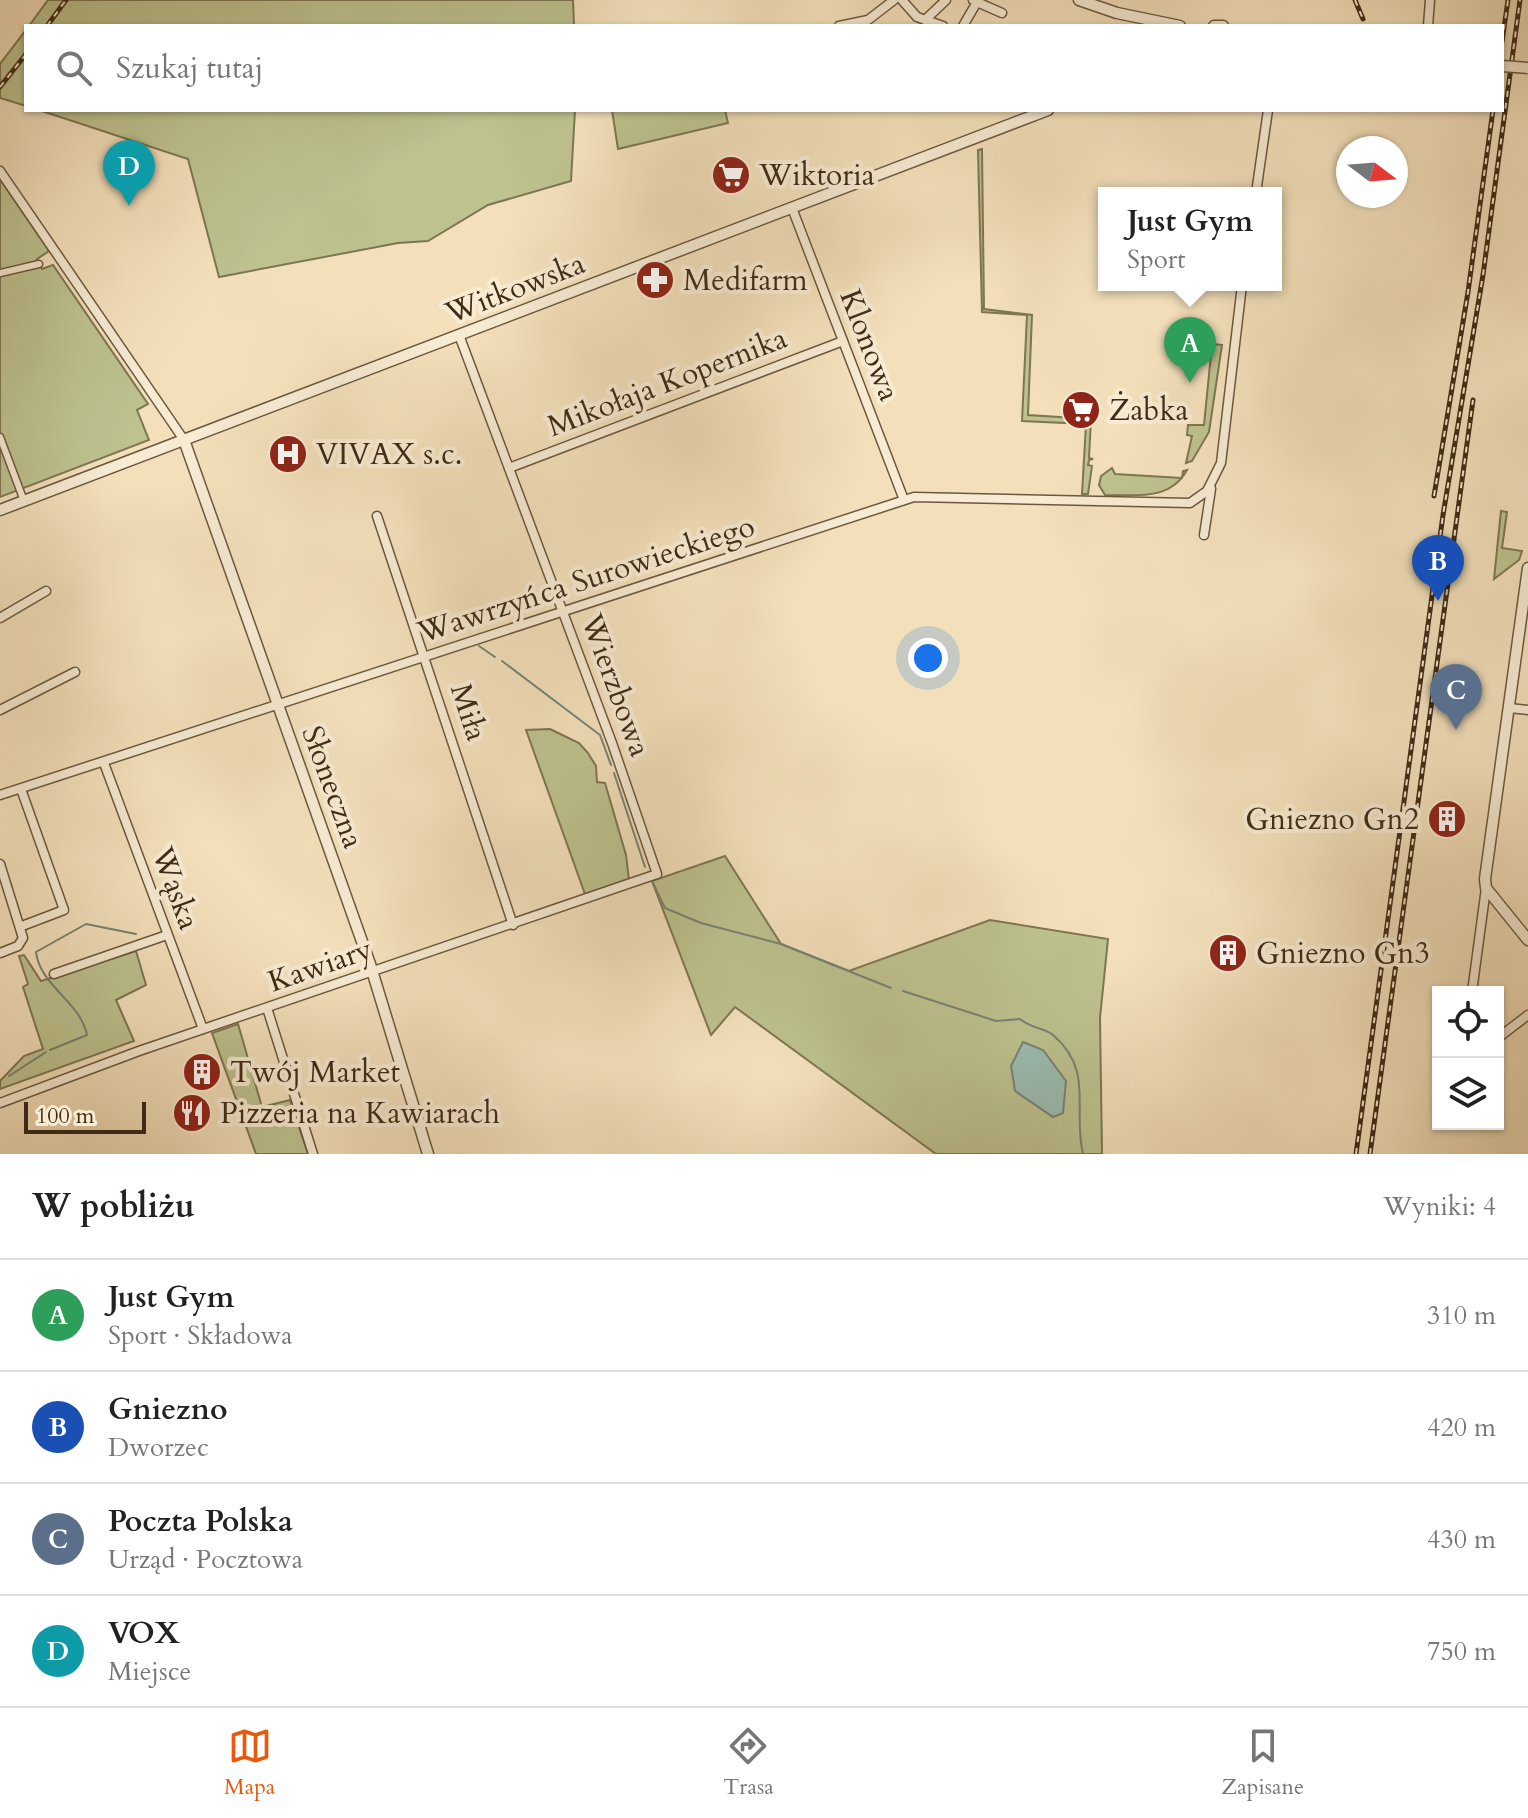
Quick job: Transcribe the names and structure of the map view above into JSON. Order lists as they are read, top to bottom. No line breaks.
{"streets":{"street":["Witkowska","Klonowa","Mikołaja Kopernika","Wawrzyńca Surowieckiego","Wierzbowa","Miła","Słoneczna","Wąska","Kawiary"]},"crossings":[["Witkowska","Klonowa"],["Witkowska","Wierzbowa"],["Witkowska","Słoneczna"],["Klonowa","Mikołaja Kopernika"],["Klonowa","Wawrzyńca Surowieckiego"],["Mikołaja Kopernika","Wierzbowa"],["Wawrzyńca Surowieckiego","Wierzbowa"],["Wawrzyńca Surowieckiego","Miła"],["Wawrzyńca Surowieckiego","Słoneczna"],["Wawrzyńca Surowieckiego","Wąska"],["Wierzbowa","Kawiary"],["Miła","Kawiary"],["Słoneczna","Kawiary"],["Wąska","Kawiary"]],"places":{"supermarket":["Wiktoria","Żabka"],"pharmacy":["Medifarm"],"hospital":["VIVAX s.c."],"building":["Gniezno Gn2","Gniezno Gn3","Twój Market"],"restaurant":["Pizzeria na Kawiarach"]},"scale_bar":"100 m","north":"right","page":{"search":"Szukaj tutaj","pins":["D","A","B","C"],"popup":["Just Gym","Sport"],"scale":"100 m","heading":["W pobliżu","Wyniki: 4"],"list":[{"mark":"A","name":"Just Gym","note":"Sport · Składowa","value":"310 m"},{"mark":"B","name":"Gniezno","note":"Dworzec","value":"420 m"},{"mark":"C","name":"Poczta Polska","note":"Urząd · Pocztowa","value":"430 m"},{"mark":"D","name":"VOX","note":"Miejsce","value":"750 m"}],"nav":["Mapa","Trasa","Zapisane"]}}
